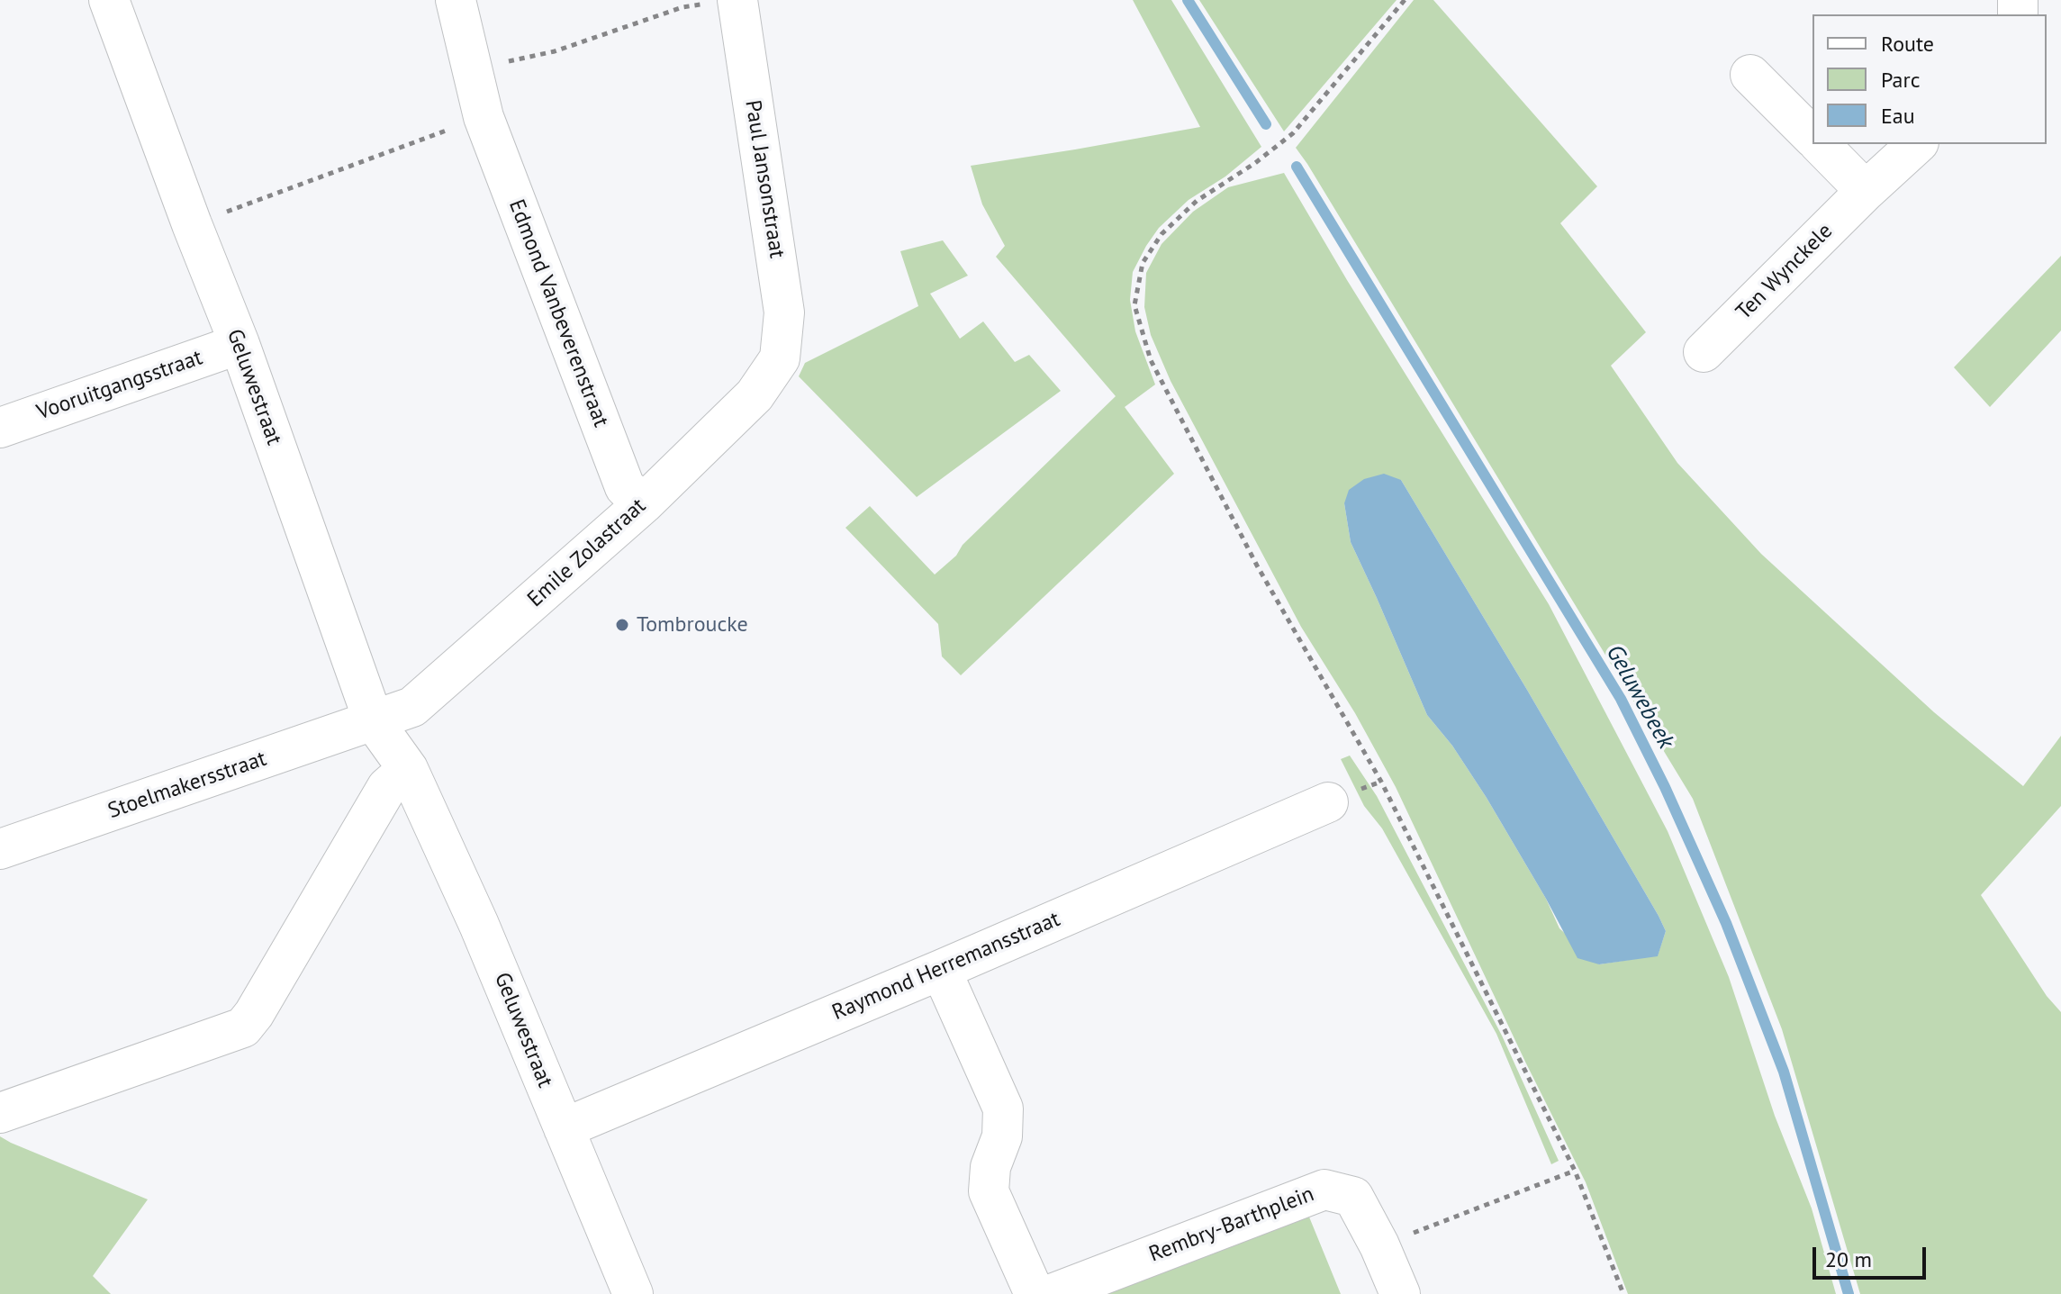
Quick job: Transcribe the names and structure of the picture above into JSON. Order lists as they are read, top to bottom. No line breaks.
{"streets":{"street":["Paul Jansonstraat","Ten Wynckele","Edmond Vanbeverenstraat","Vooruitgangsstraat","Geluwestraat","Emile Zolastraat","Stoelmakersstraat","Raymond Herremansstraat","Rembry-Barthplein"]},"crossings":[["Paul Jansonstraat","Emile Zolastraat"],["Edmond Vanbeverenstraat","Emile Zolastraat"],["Vooruitgangsstraat","Geluwestraat"],["Geluwestraat","Emile Zolastraat"],["Geluwestraat","Stoelmakersstraat"],["Geluwestraat","Raymond Herremansstraat"],["Emile Zolastraat","Stoelmakersstraat"]],"water":["Geluwebeek"],"places":["Tombroucke"],"legend":["Route","Parc","Eau"],"scale_bar":"20 m"}
